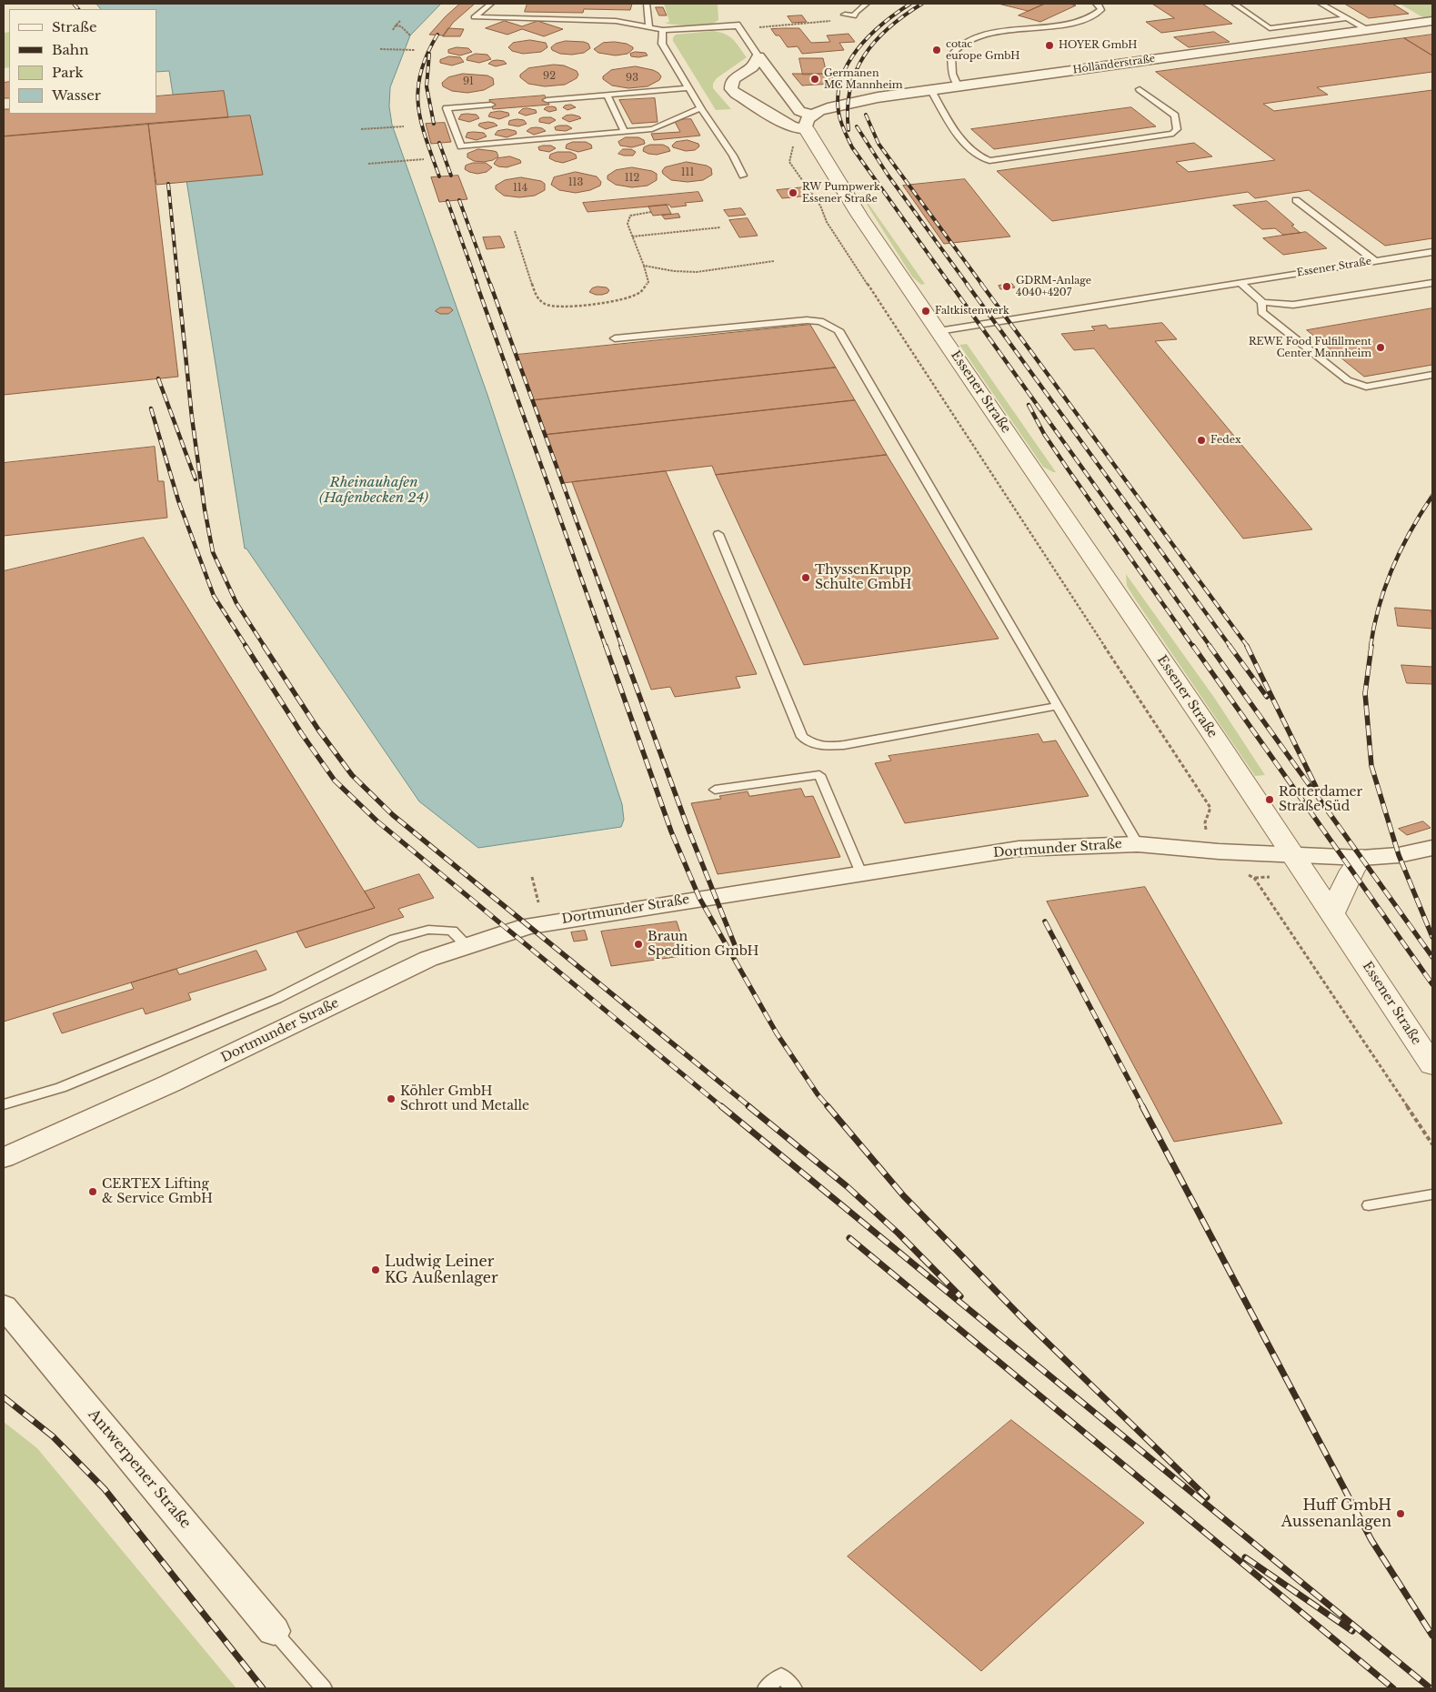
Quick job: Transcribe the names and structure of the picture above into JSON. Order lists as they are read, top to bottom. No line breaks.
{"streets":{"street":["Holländerstraße","Essener Straße","Dortmunder Straße","Antwerpener Straße"]},"crossings":[["Holländerstraße","Essener Straße"],["Essener Straße","Dortmunder Straße"]],"water":["Rheinauhafen (Hafenbecken 24)"],"places":["HOYER GmbH","cotac europe GmbH","Germanen MC Mannheim","RW Pumpwerk Essener Straße","GDRM-Anlage 4040+4207","Faltkistenwerk","REWE Food Fulfillment Center Mannheim","Fedex","ThyssenKrupp Schulte GmbH","Rotterdamer Straße Süd","Braun Spedition GmbH","Köhler GmbH Schrott und Metalle","CERTEX Lifting & Service GmbH","Ludwig Leiner KG Außenlager","Huff GmbH Aussenanlagen"],"house_numbers":["92","93","91","111","112","113","114"],"legend":["Straße","Bahn","Park","Wasser"]}
